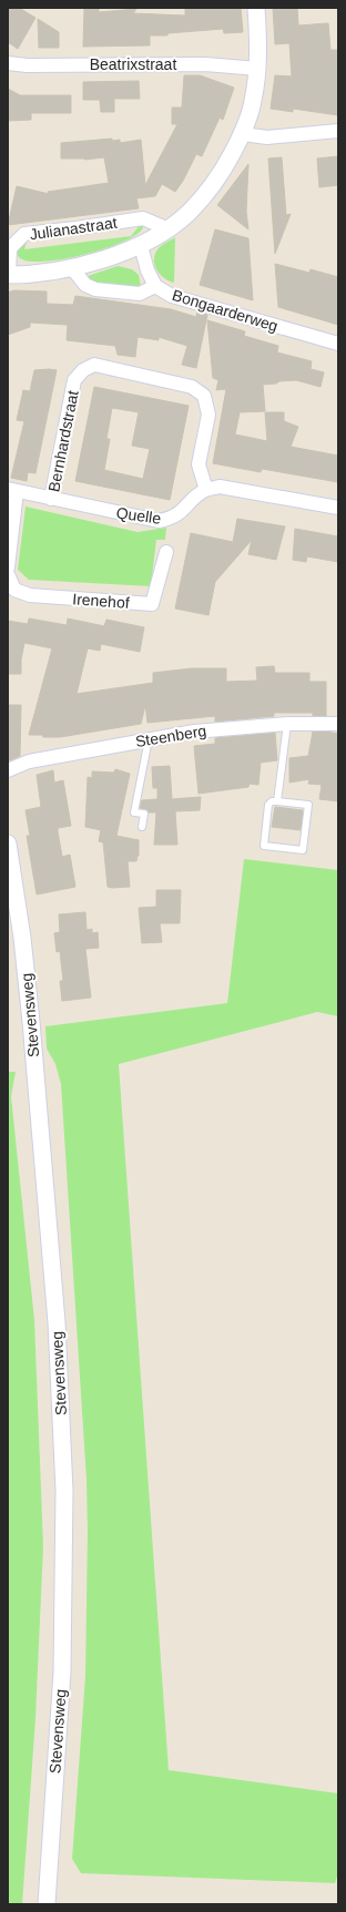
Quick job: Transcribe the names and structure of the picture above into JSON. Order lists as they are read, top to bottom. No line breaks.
{"streets":{"street":["Beatrixstraat","Julianastraat","Bongaarderweg","Bernhardstraat","Quelle","Irenehof","Steenberg","Stevensweg"]},"crossings":[["Beatrixstraat","Julianastraat"],["Julianastraat","Bongaarderweg"],["Bernhardstraat","Quelle"]]}
